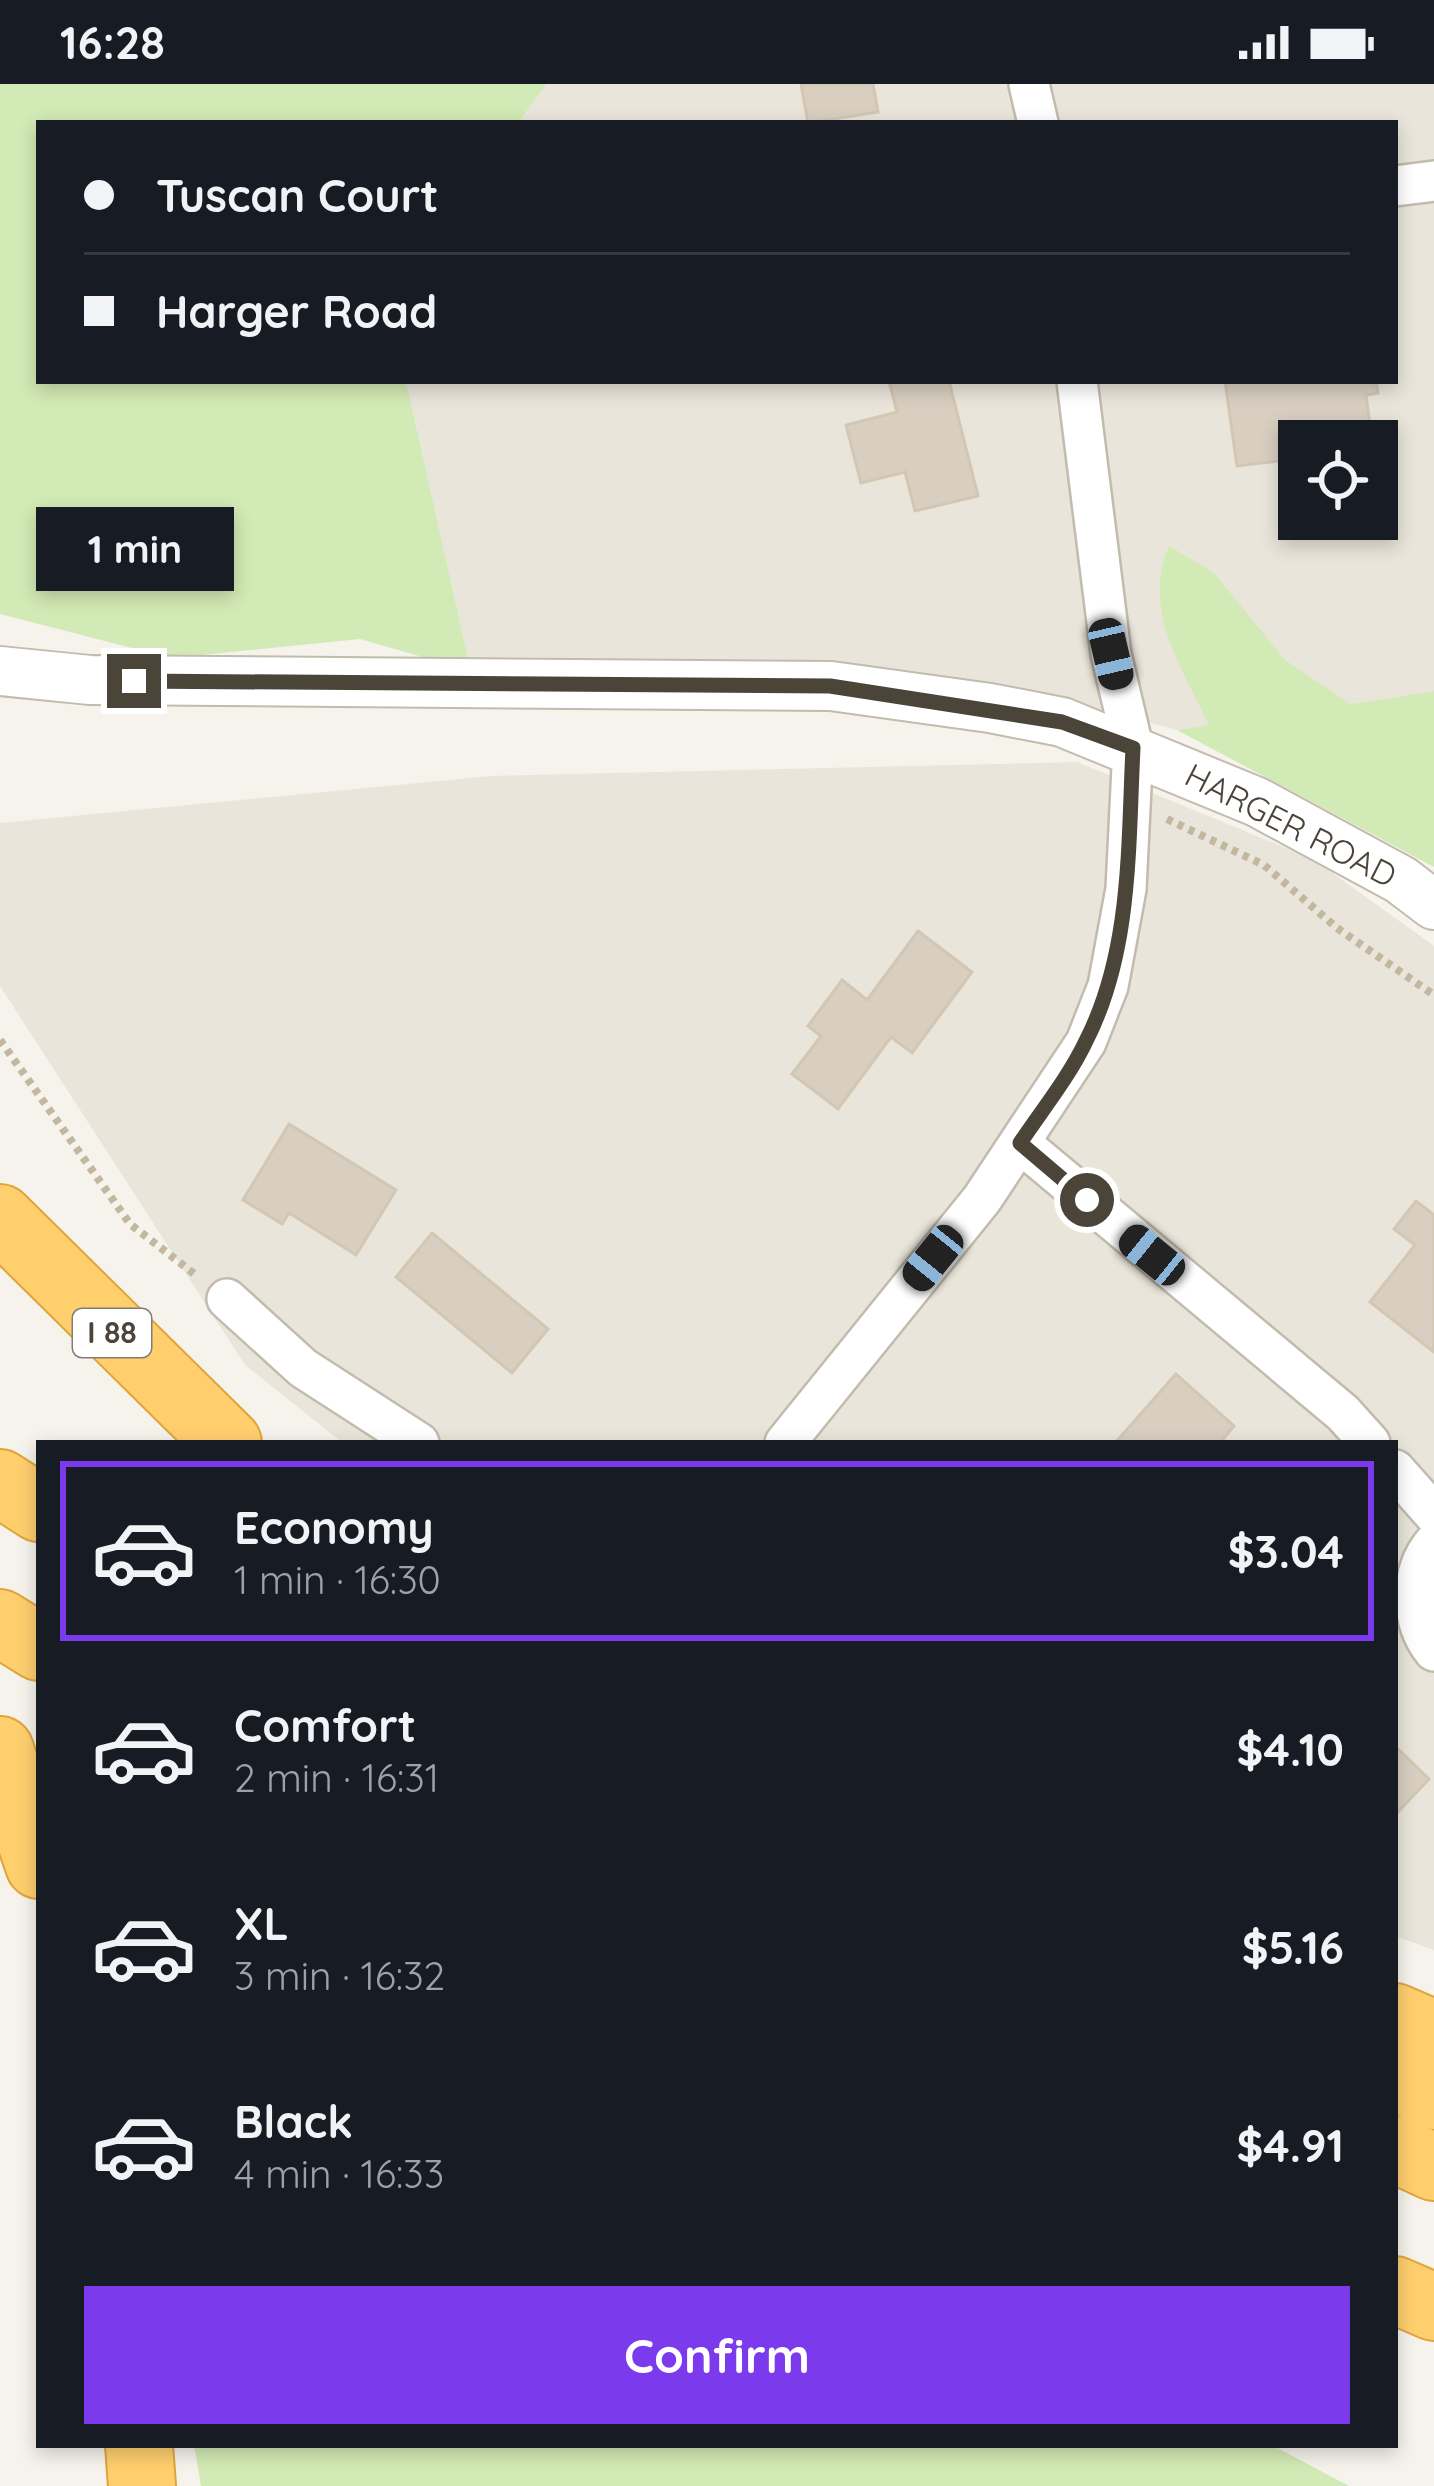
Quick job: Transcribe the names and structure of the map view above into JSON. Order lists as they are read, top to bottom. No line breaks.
{"streets":{"highway":["I 88"],"street":["HARGER ROAD"]},"page":{"status":"16:28","banner":["Tuscan Court","Harger Road"],"bubble":"1 min","list":[{"name":"Economy","note":"1 min · 16:30","value":"$3.04"},{"name":"Comfort","note":"2 min · 16:31","value":"$4.10"},{"name":"XL","note":"3 min · 16:32","value":"$5.16"},{"name":"Black","note":"4 min · 16:33","value":"$4.91"}],"buttons":"Confirm"}}
